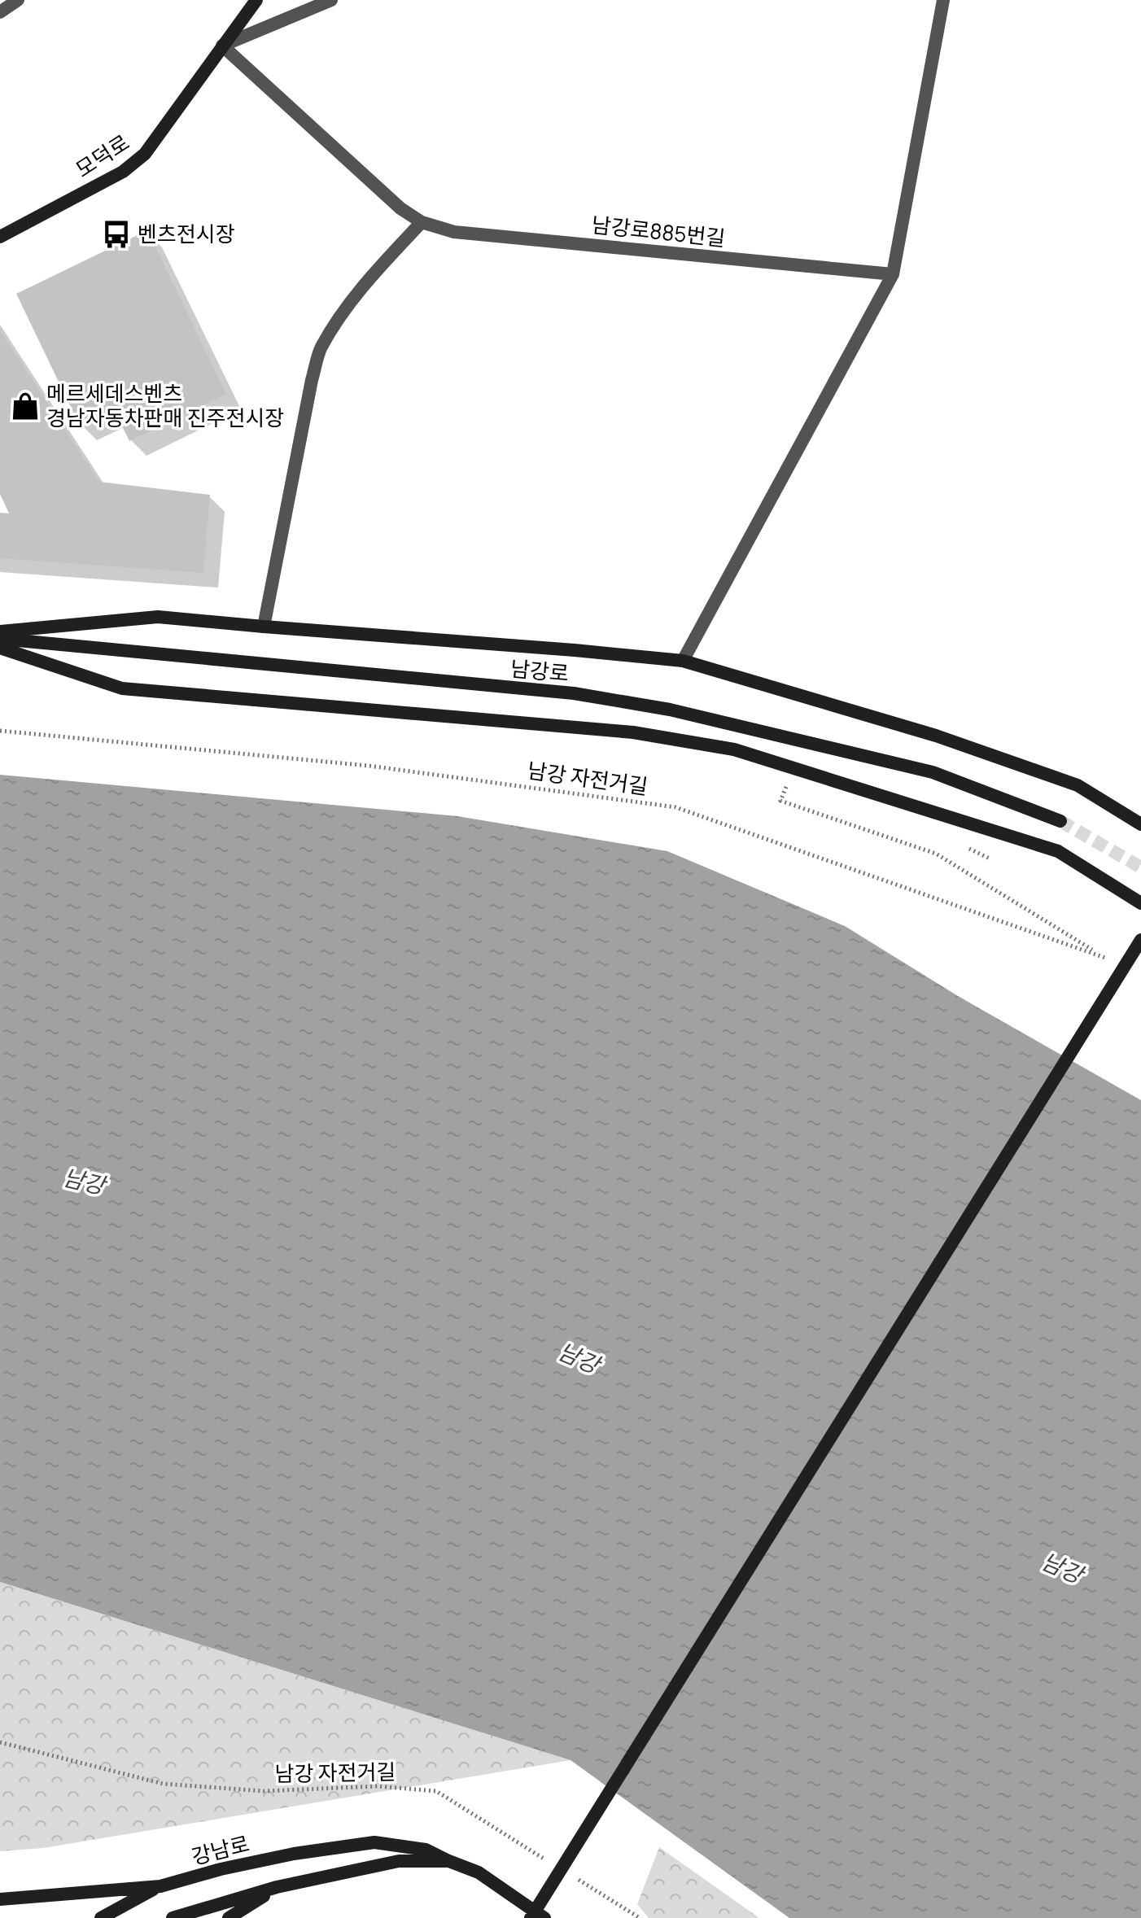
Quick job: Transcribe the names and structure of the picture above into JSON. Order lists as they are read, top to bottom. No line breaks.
{"streets":{"street":["모덕로","남강로885번길","남강로","강남로"],"path":["남강 자전거길"]},"water":["남강"],"places":{"bus stop":["벤츠전시장"],"shop":["메르세데스벤츠 경남자동차판매 진주전시장"]}}
